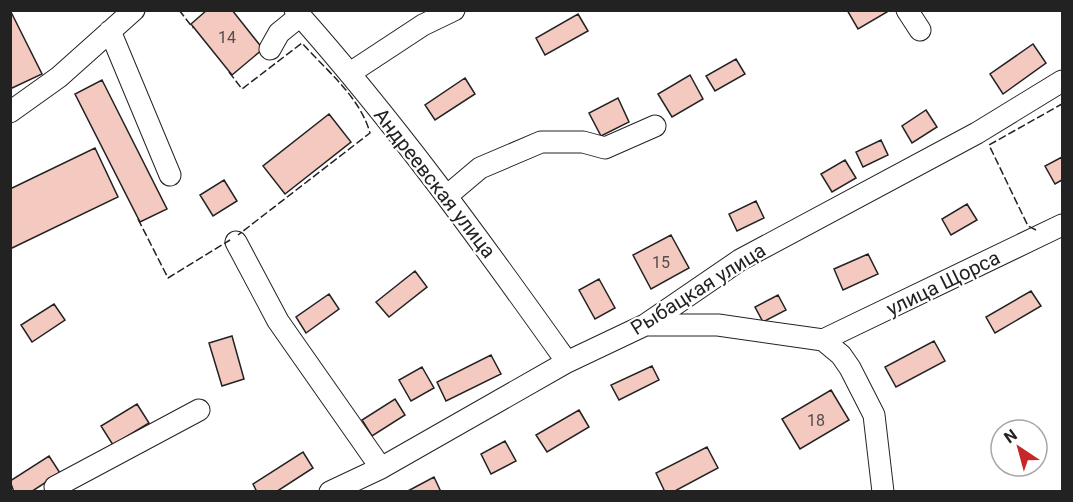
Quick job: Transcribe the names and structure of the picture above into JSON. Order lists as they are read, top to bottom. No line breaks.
{"streets":{"street":["Андреевская улица","улица Щорса","Рыбацкая улица"]},"crossings":[["Андреевская улица","Рыбацкая улица"]],"house_numbers":["14","15","18"],"north":"top left"}
